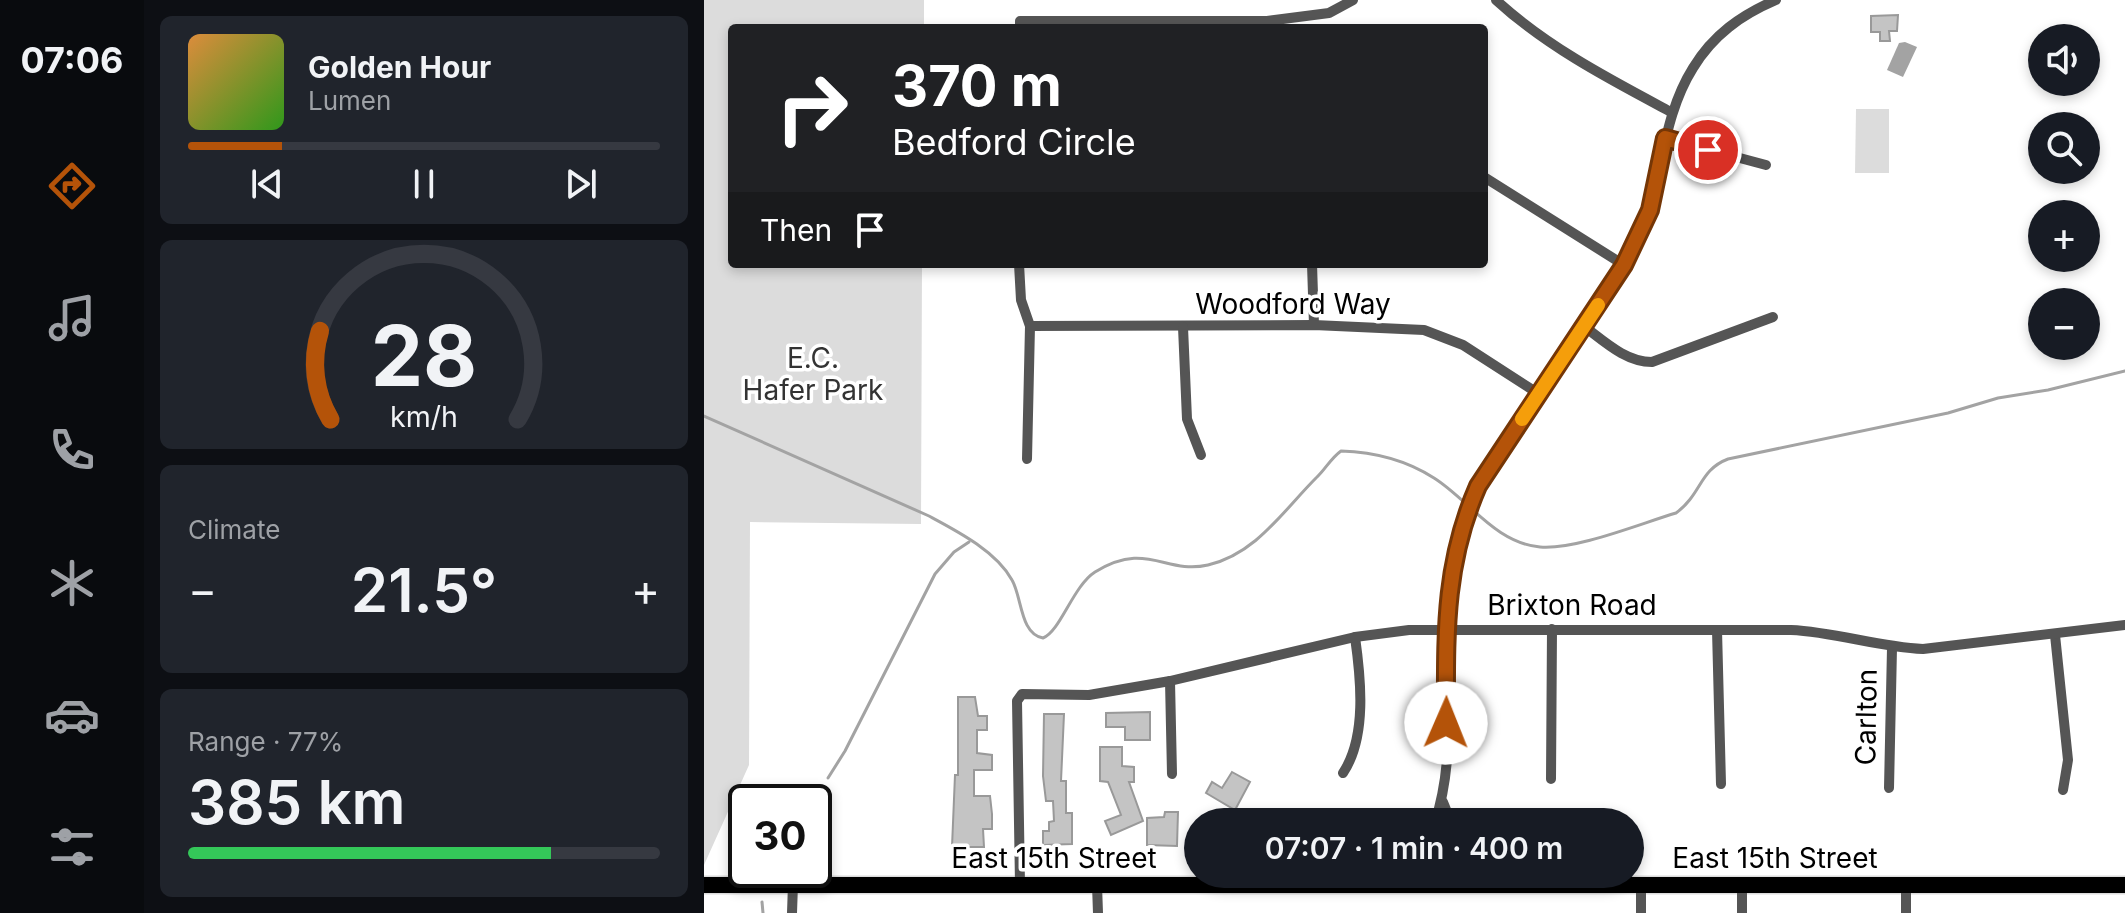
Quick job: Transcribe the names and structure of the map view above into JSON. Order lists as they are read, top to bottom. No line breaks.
{"streets":{"main road":["East 15th Street"],"street":["Woodford Way","Brixton Road","Carlton"]},"crossings":[["Brixton Road","Carlton"],["Brixton Road","East 15th Street"]],"parks":["E.C. Hafer Park"],"page":{"tabs":"07:06","map_buttons":["+","−"],"turn":["370 m","Bedford Circle"],"song":["Golden Hour","Lumen"],"then":"Then","tile":["Climate",["Range · 77%","385 km"]],"heat":["−","21.5°","+"],"limit":"30","trip":"07:07 · 1 min · 400 m","gauge":["28","km/h"]}}
